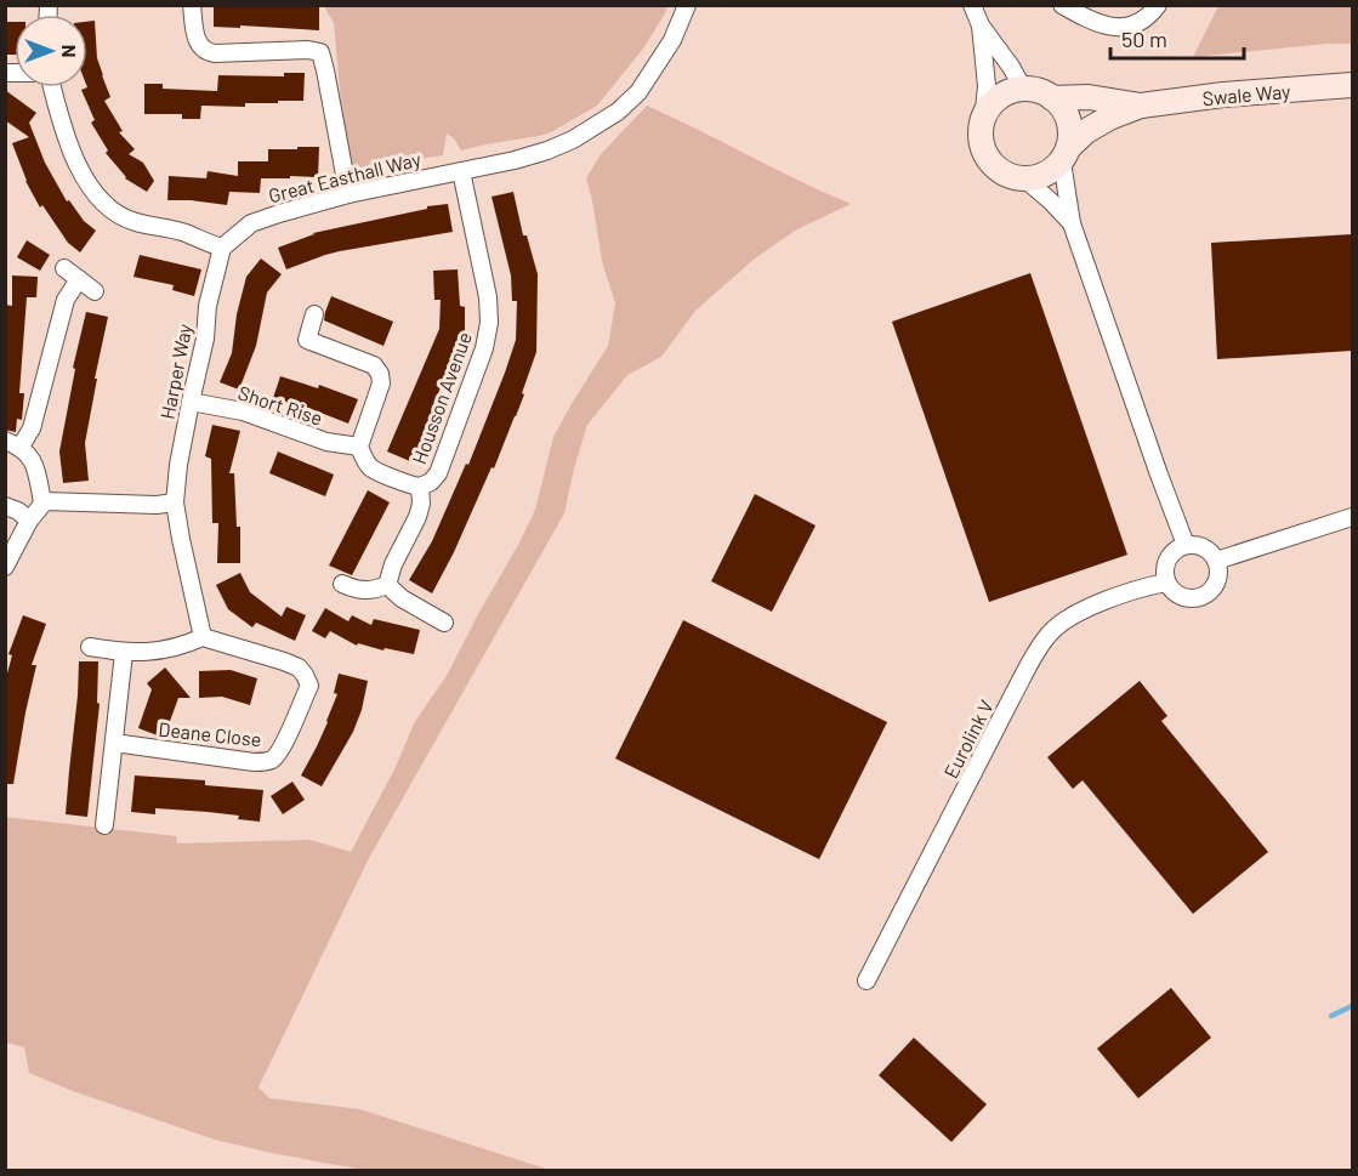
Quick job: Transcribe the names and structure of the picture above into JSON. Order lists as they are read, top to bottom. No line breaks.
{"streets":{"street":["Swale Way","Great Easthall Way","Harper Way","Housson Avenue","Short Rise","Deane Close","Eurolink V"]},"crossings":[["Great Easthall Way","Harper Way"],["Great Easthall Way","Housson Avenue"],["Harper Way","Short Rise"]],"scale_bar":"50 m","north":"right"}
